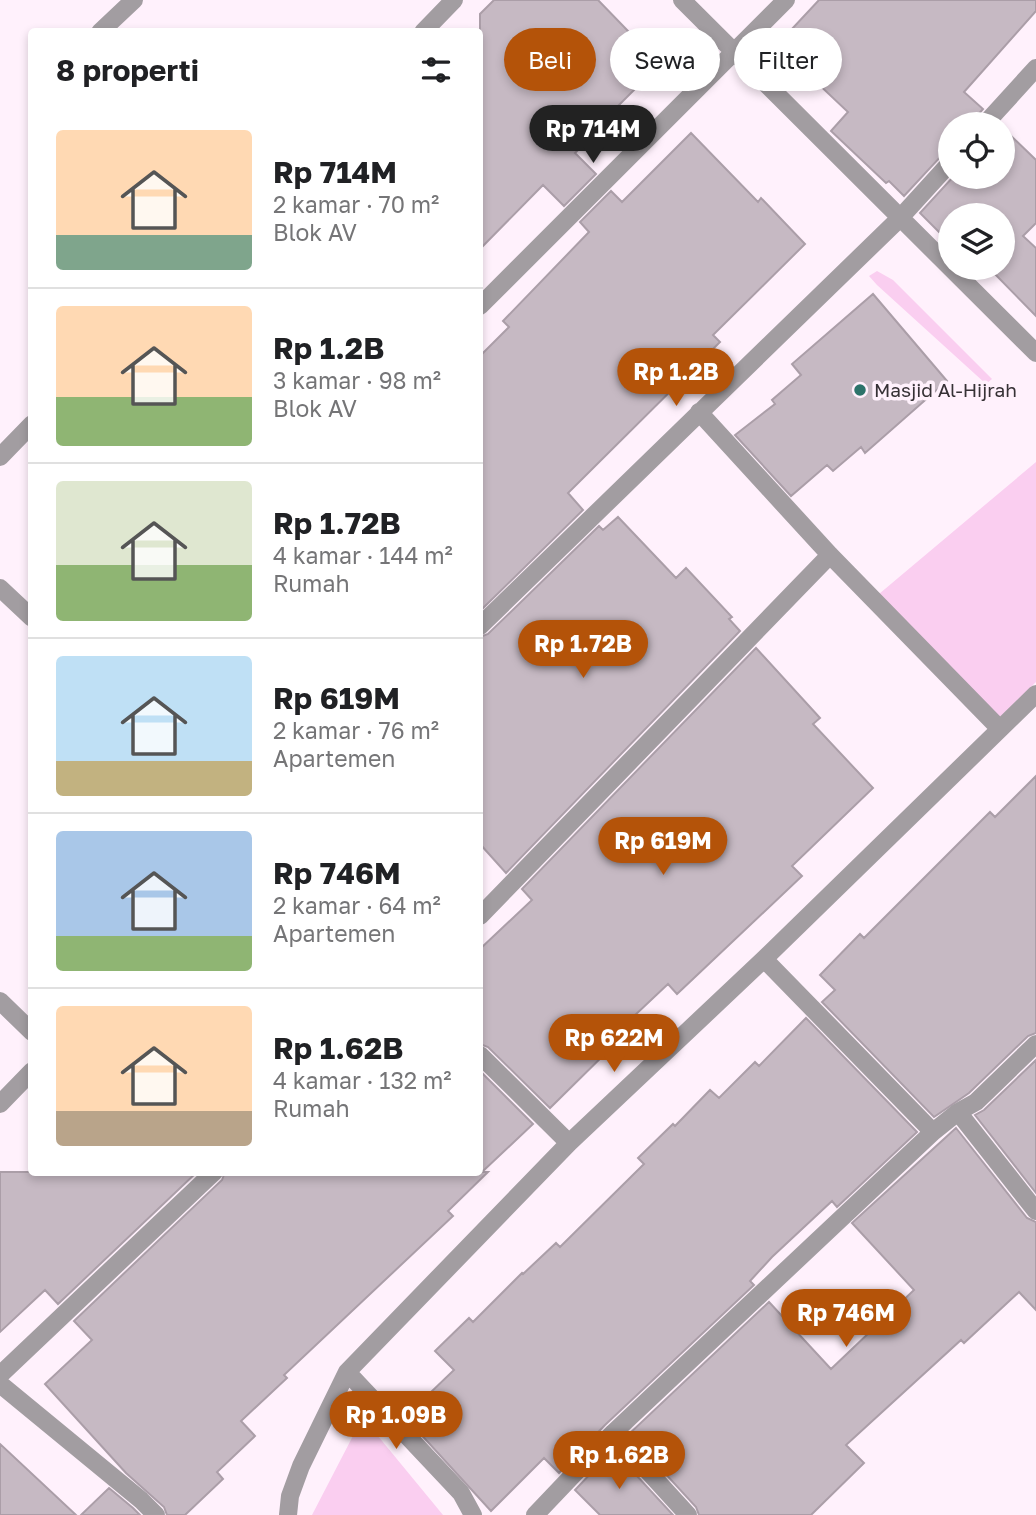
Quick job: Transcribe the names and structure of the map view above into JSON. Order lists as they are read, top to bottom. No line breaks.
{"places":["Masjid Al-Hijrah"],"page":{"chip":["Beli","Sewa","Filter"],"heading":"8 properti","price":["Rp 714M","Rp 1.2B","Rp 1.72B","Rp 619M","Rp 622M","Rp 746M","Rp 1.09B","Rp 1.62B"],"list":[{"name":"Rp 714M","note":"2 kamar · 70 m² · Blok AV"},{"name":"Rp 1.2B","note":"3 kamar · 98 m² · Blok AV"},{"name":"Rp 1.72B","note":"4 kamar · 144 m² · Rumah"},{"name":"Rp 619M","note":"2 kamar · 76 m² · Apartemen"},{"name":"Rp 746M","note":"2 kamar · 64 m² · Apartemen"},{"name":"Rp 1.62B","note":"4 kamar · 132 m² · Rumah"}]}}
